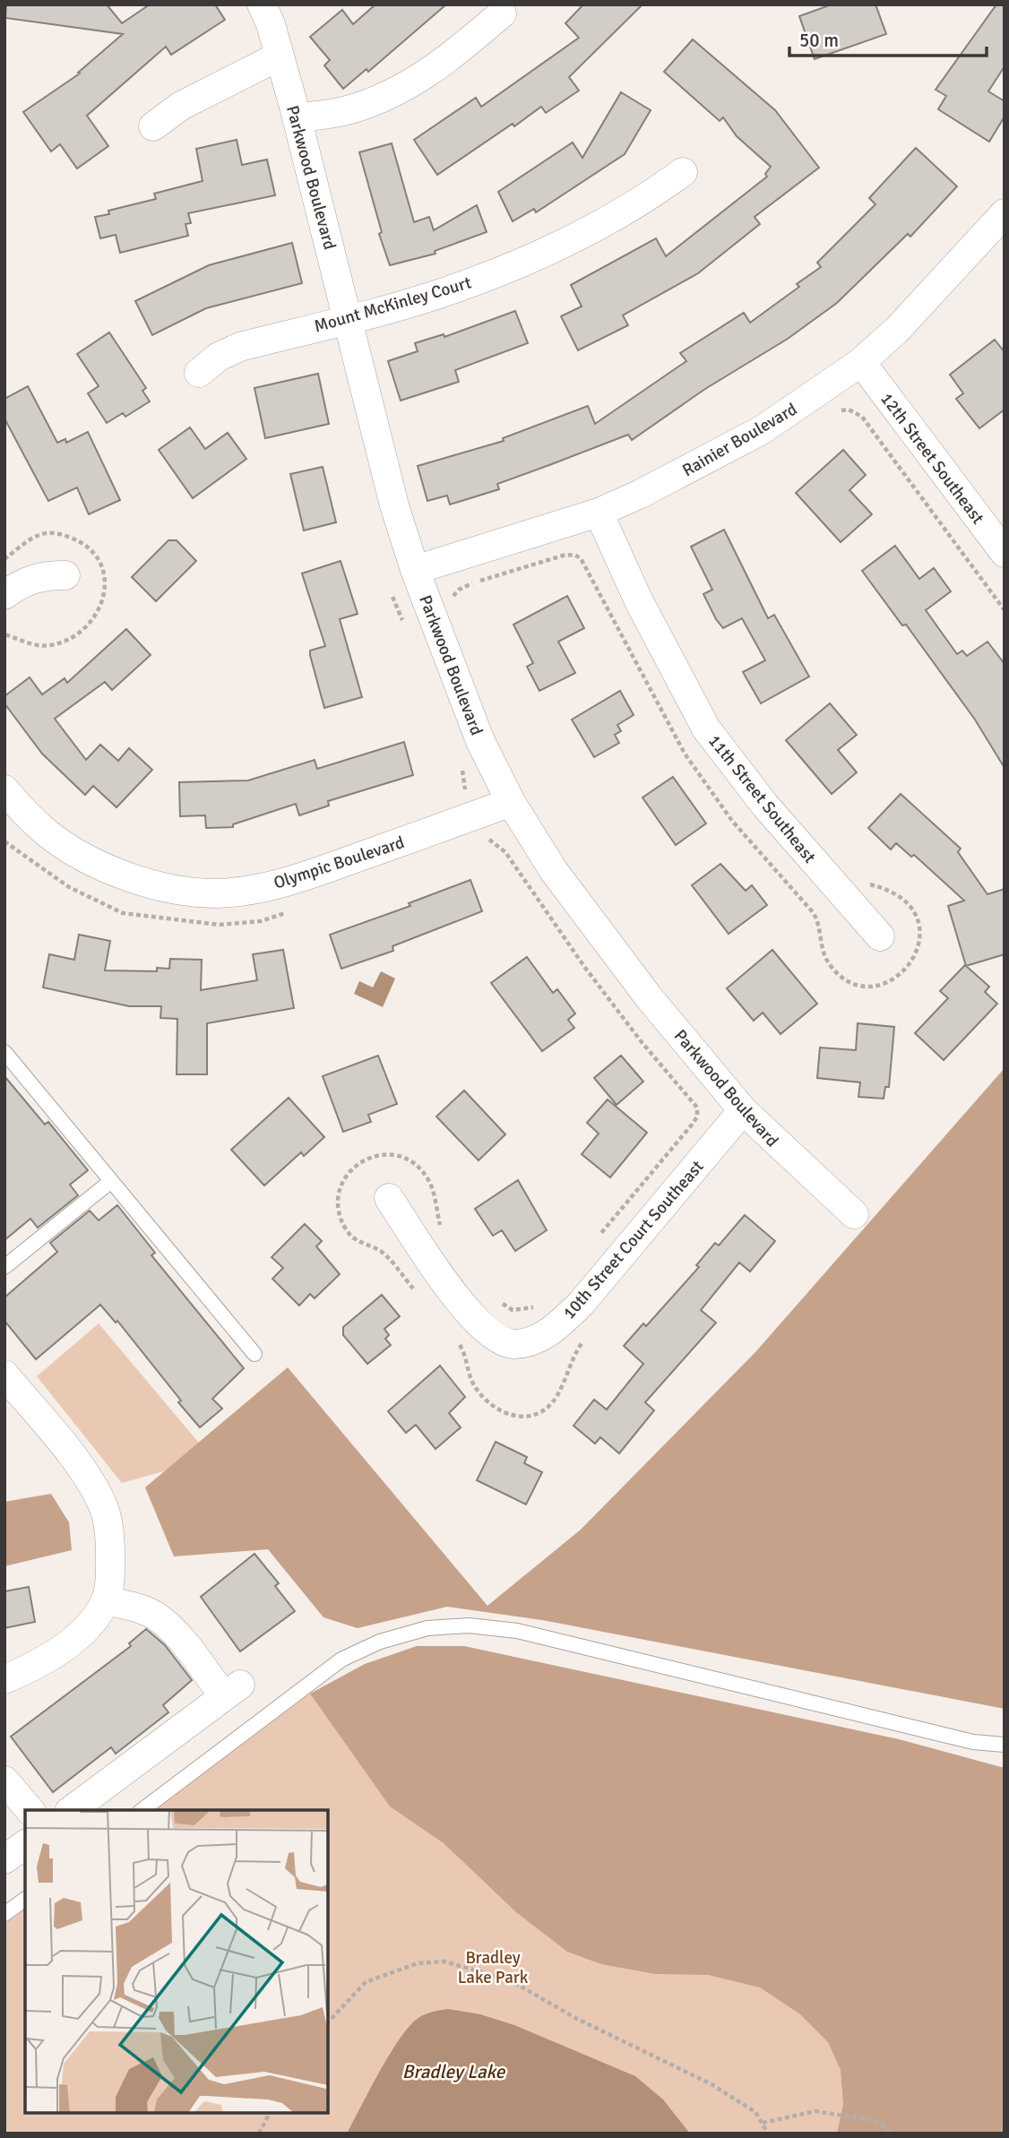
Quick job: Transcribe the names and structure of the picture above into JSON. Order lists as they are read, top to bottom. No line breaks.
{"streets":{"street":["Parkwood Boulevard","Mount McKinley Court","Rainier Boulevard","12th Street Southeast","11th Street Southeast","Olympic Boulevard","10th Street Court Southeast"]},"crossings":[["Parkwood Boulevard","Mount McKinley Court"],["Parkwood Boulevard","Rainier Boulevard"],["Parkwood Boulevard","Olympic Boulevard"],["Parkwood Boulevard","10th Street Court Southeast"],["Rainier Boulevard","12th Street Southeast"],["Rainier Boulevard","11th Street Southeast"]],"water":["Bradley Lake"],"parks":["Bradley Lake Park"],"scale_bar":"50 m"}
